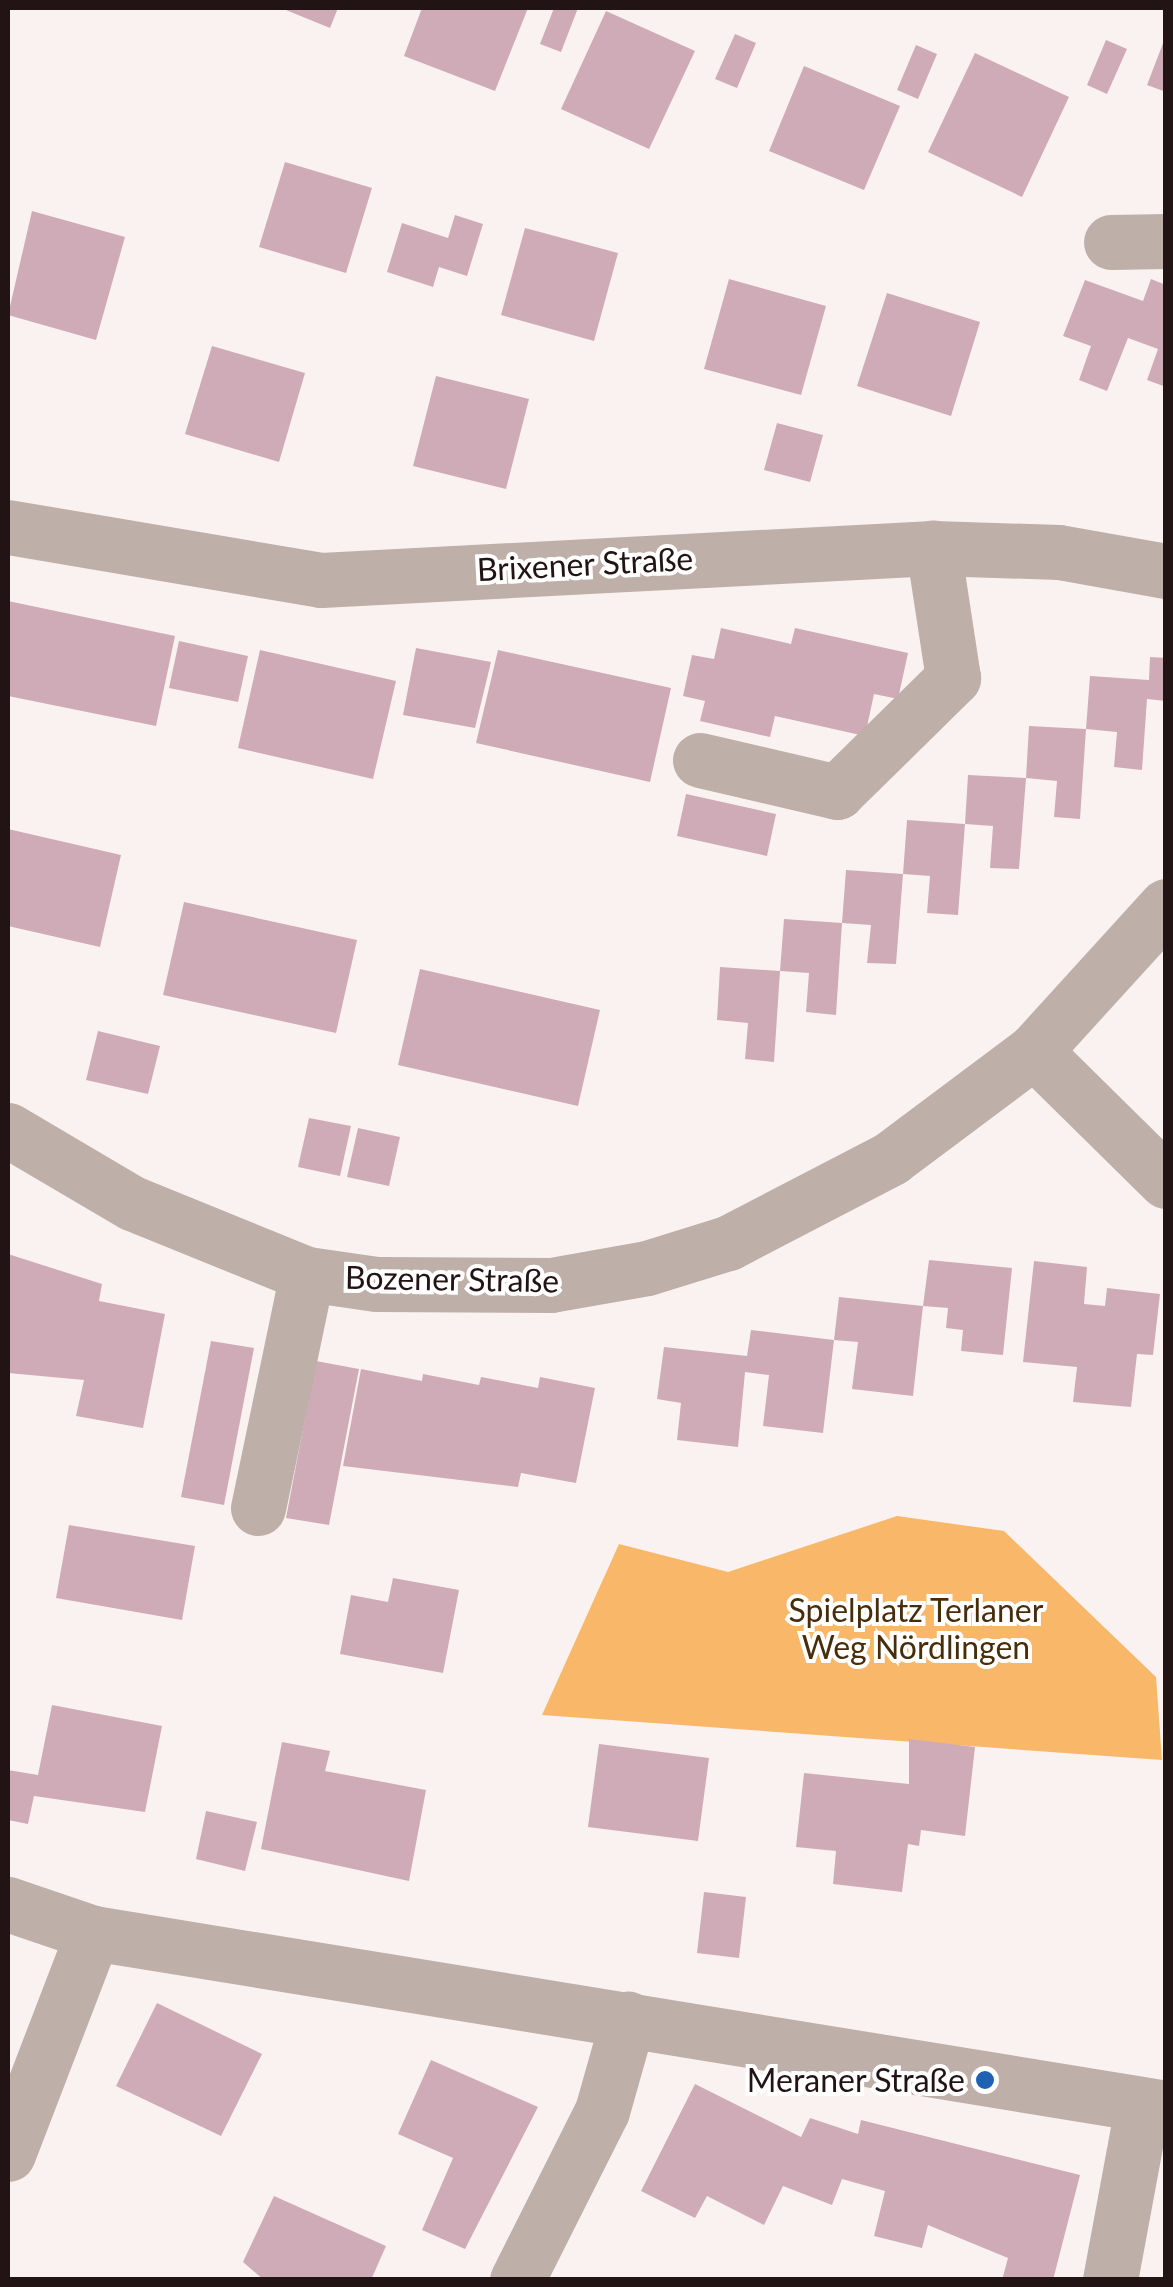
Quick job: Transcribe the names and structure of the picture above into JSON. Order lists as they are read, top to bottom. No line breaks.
{"streets":{"street":["Brixener Straße","Bozener Straße"]},"parks":["Spielplatz Terlaner Weg Nördlingen"],"places":["Meraner Straße"]}
